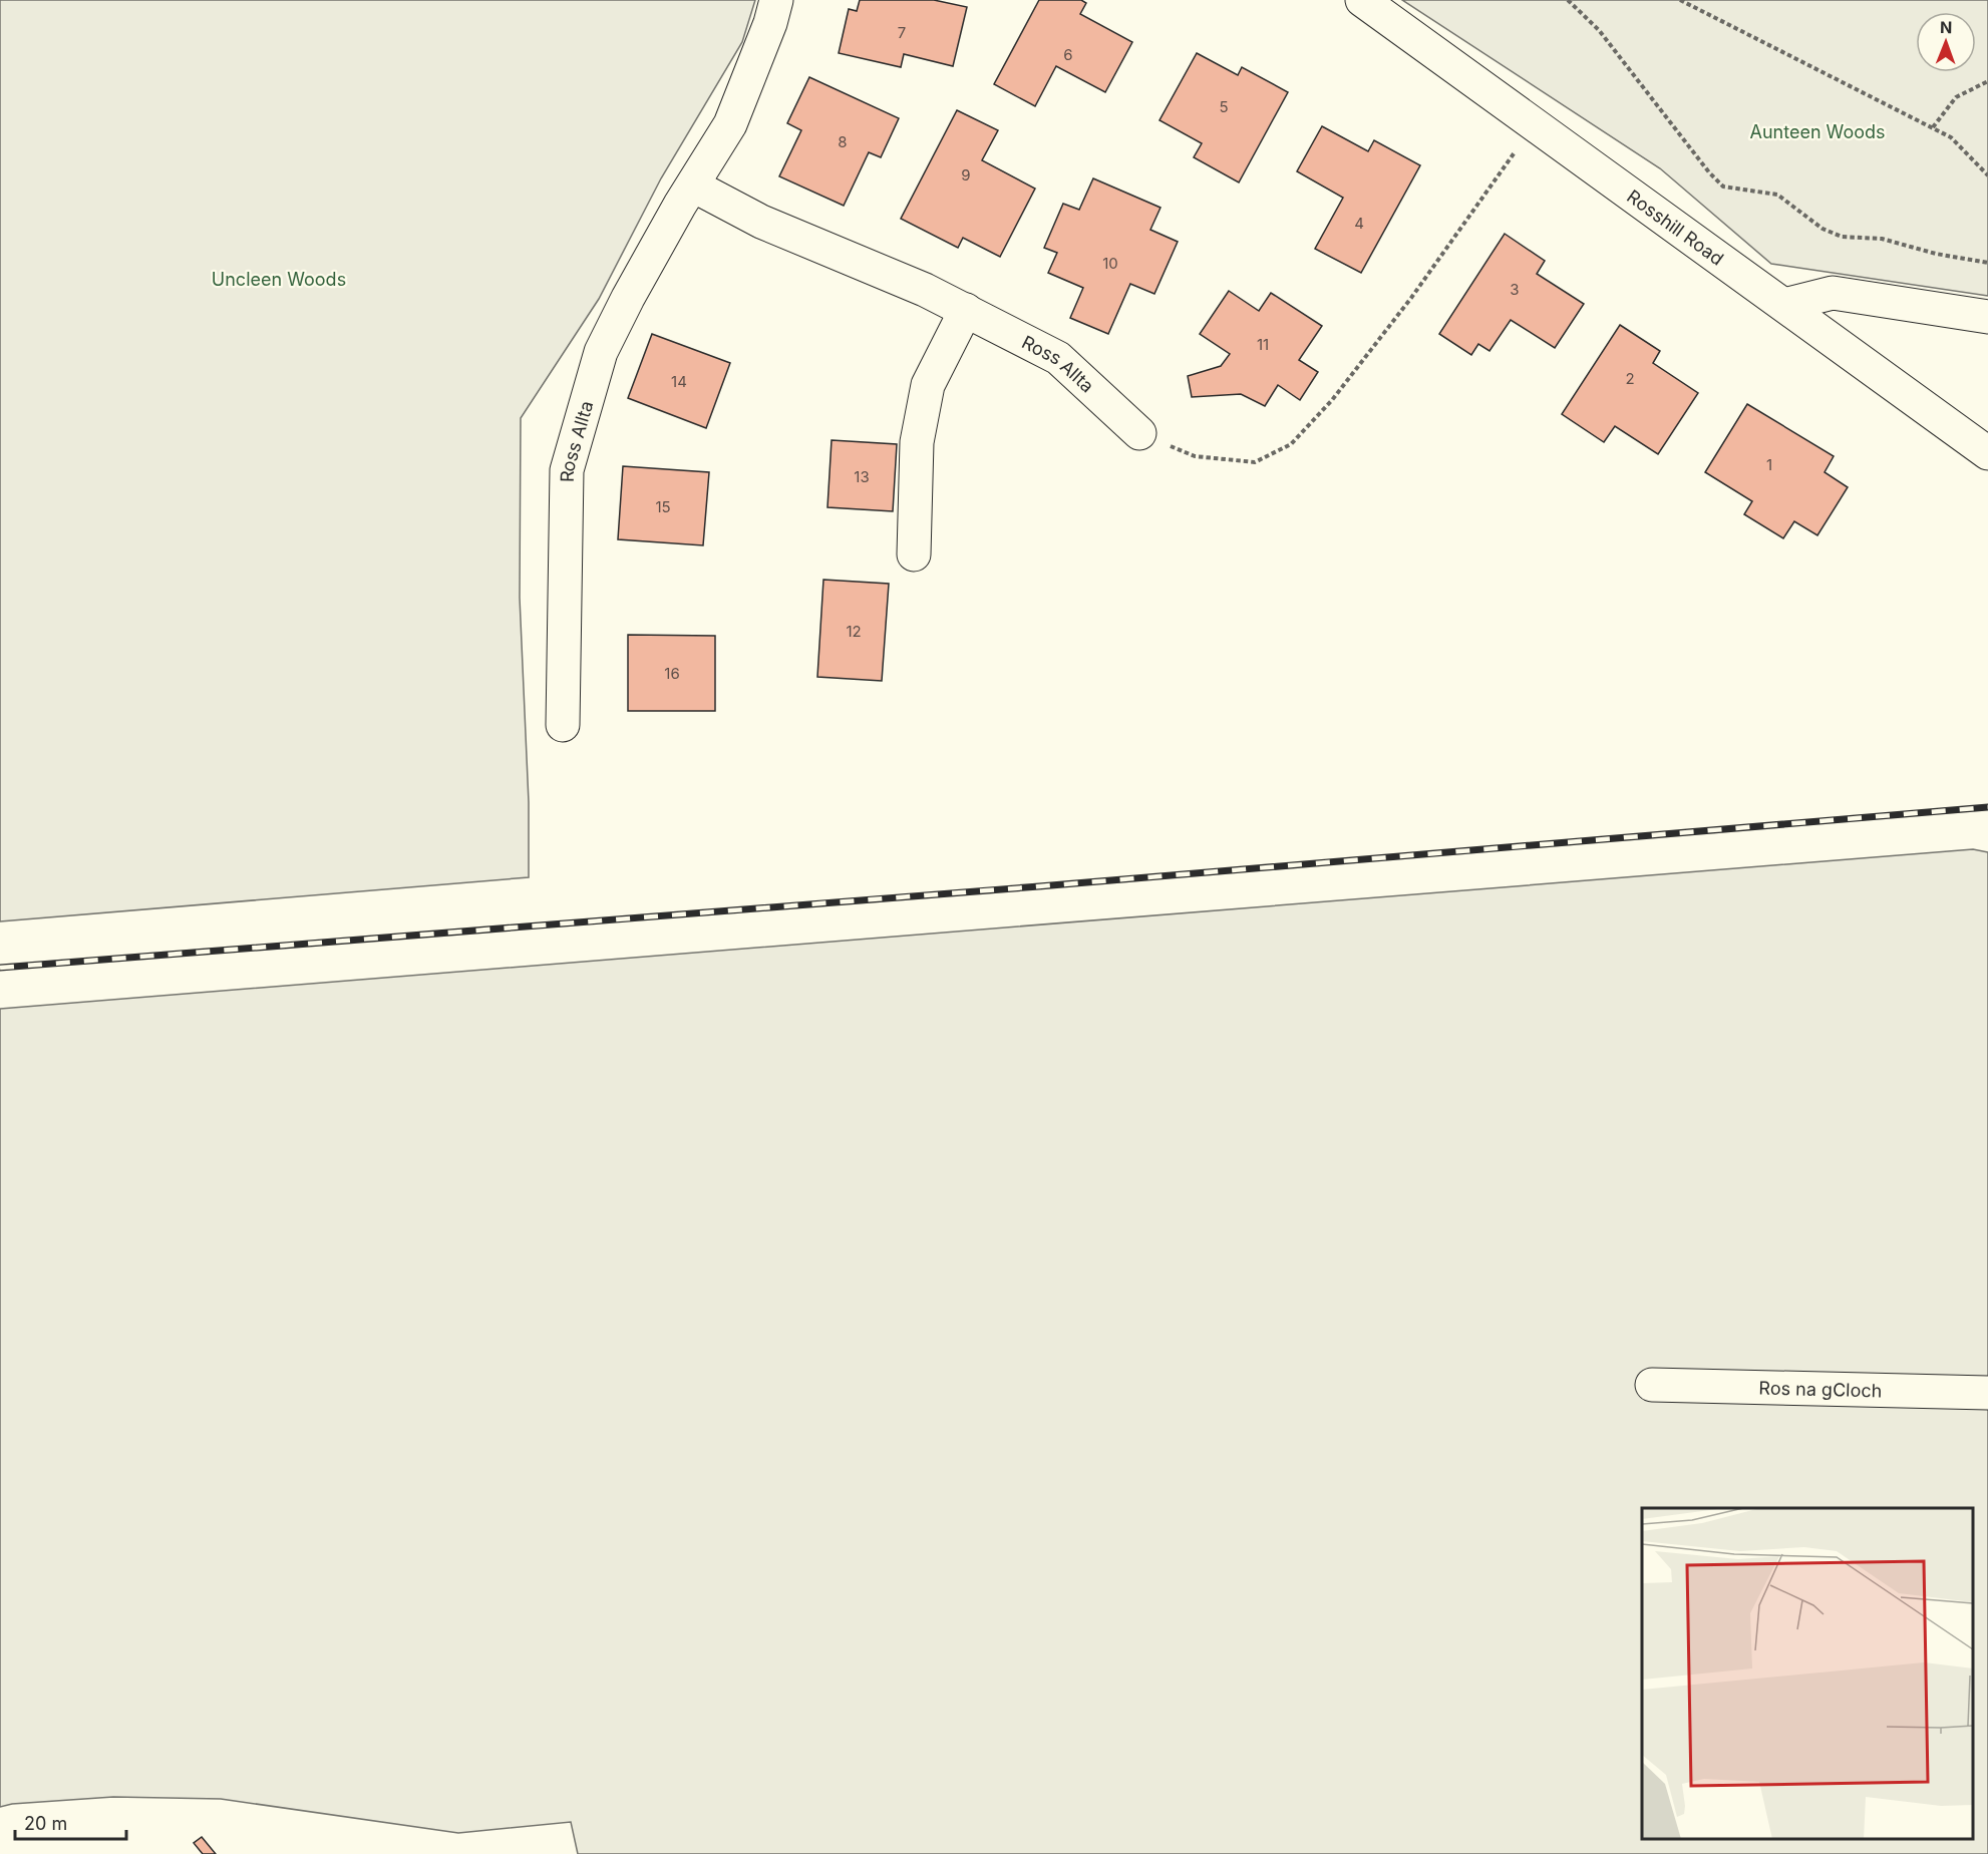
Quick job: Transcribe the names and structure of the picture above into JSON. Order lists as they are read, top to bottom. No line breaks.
{"streets":{"street":["Rosshill Road","Ross Allta","Ros na gCloch"]},"parks":["Aunteen Woods","Uncleen Woods"],"house_numbers":["7","6","5","8","9","4","10","3","11","2","14","1","13","15","12","16"],"scale_bar":"20 m","north":"top"}
